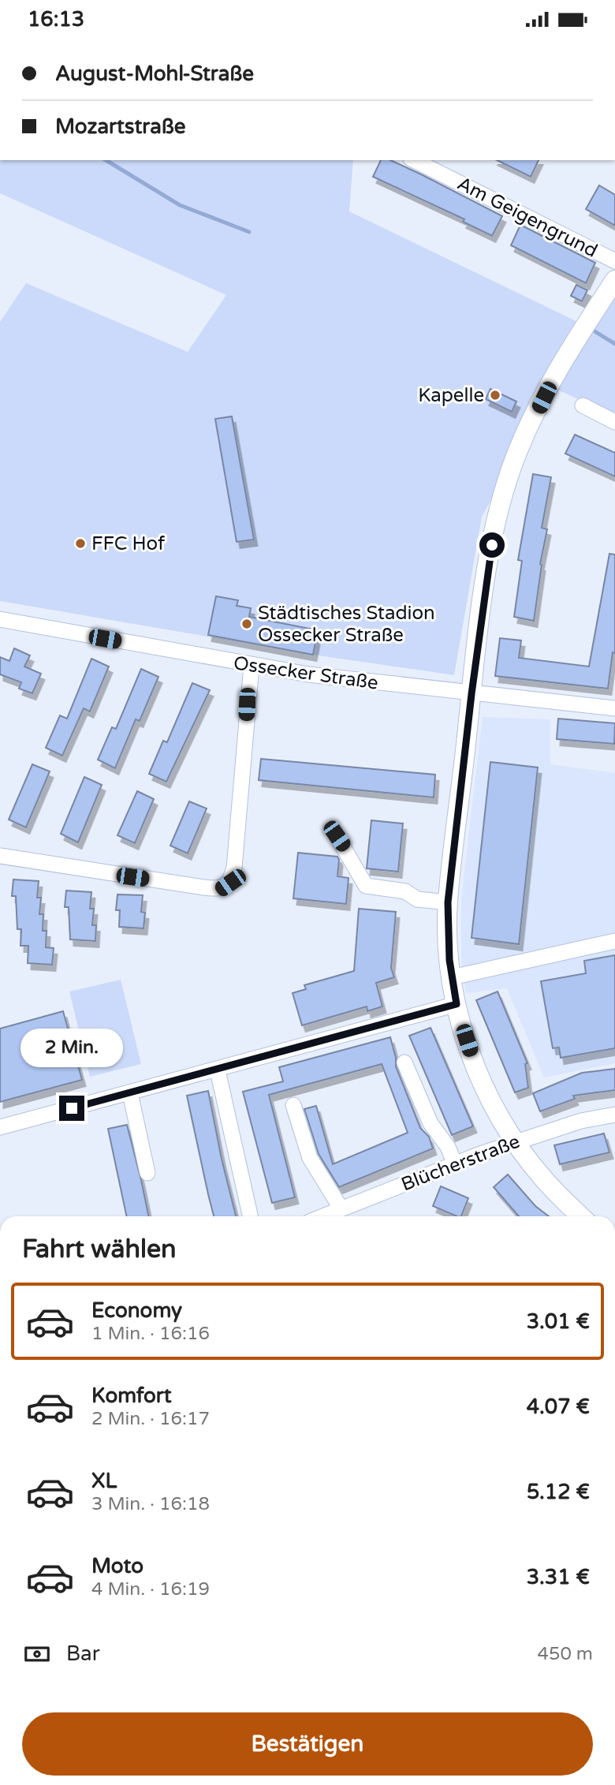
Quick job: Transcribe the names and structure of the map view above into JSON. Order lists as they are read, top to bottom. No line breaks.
{"streets":{"street":["Am Geigengrund","Ossecker Straße","Blücherstraße"]},"places":["Kapelle","FFC Hof","Städtisches Stadion Ossecker Straße"],"page":{"status":"16:13","banner":["August-Mohl-Straße","Mozartstraße"],"bubble":"2 Min.","heading":"Fahrt wählen","list":[{"name":"Economy","note":"1 Min. · 16:16","value":"3.01 €"},{"name":"Komfort","note":"2 Min. · 16:17","value":"4.07 €"},{"name":"XL","note":"3 Min. · 16:18","value":"5.12 €"},{"name":"Moto","note":"4 Min. · 16:19","value":"3.31 €"}],"pay":["Bar","450 m"],"buttons":"Bestätigen"}}
